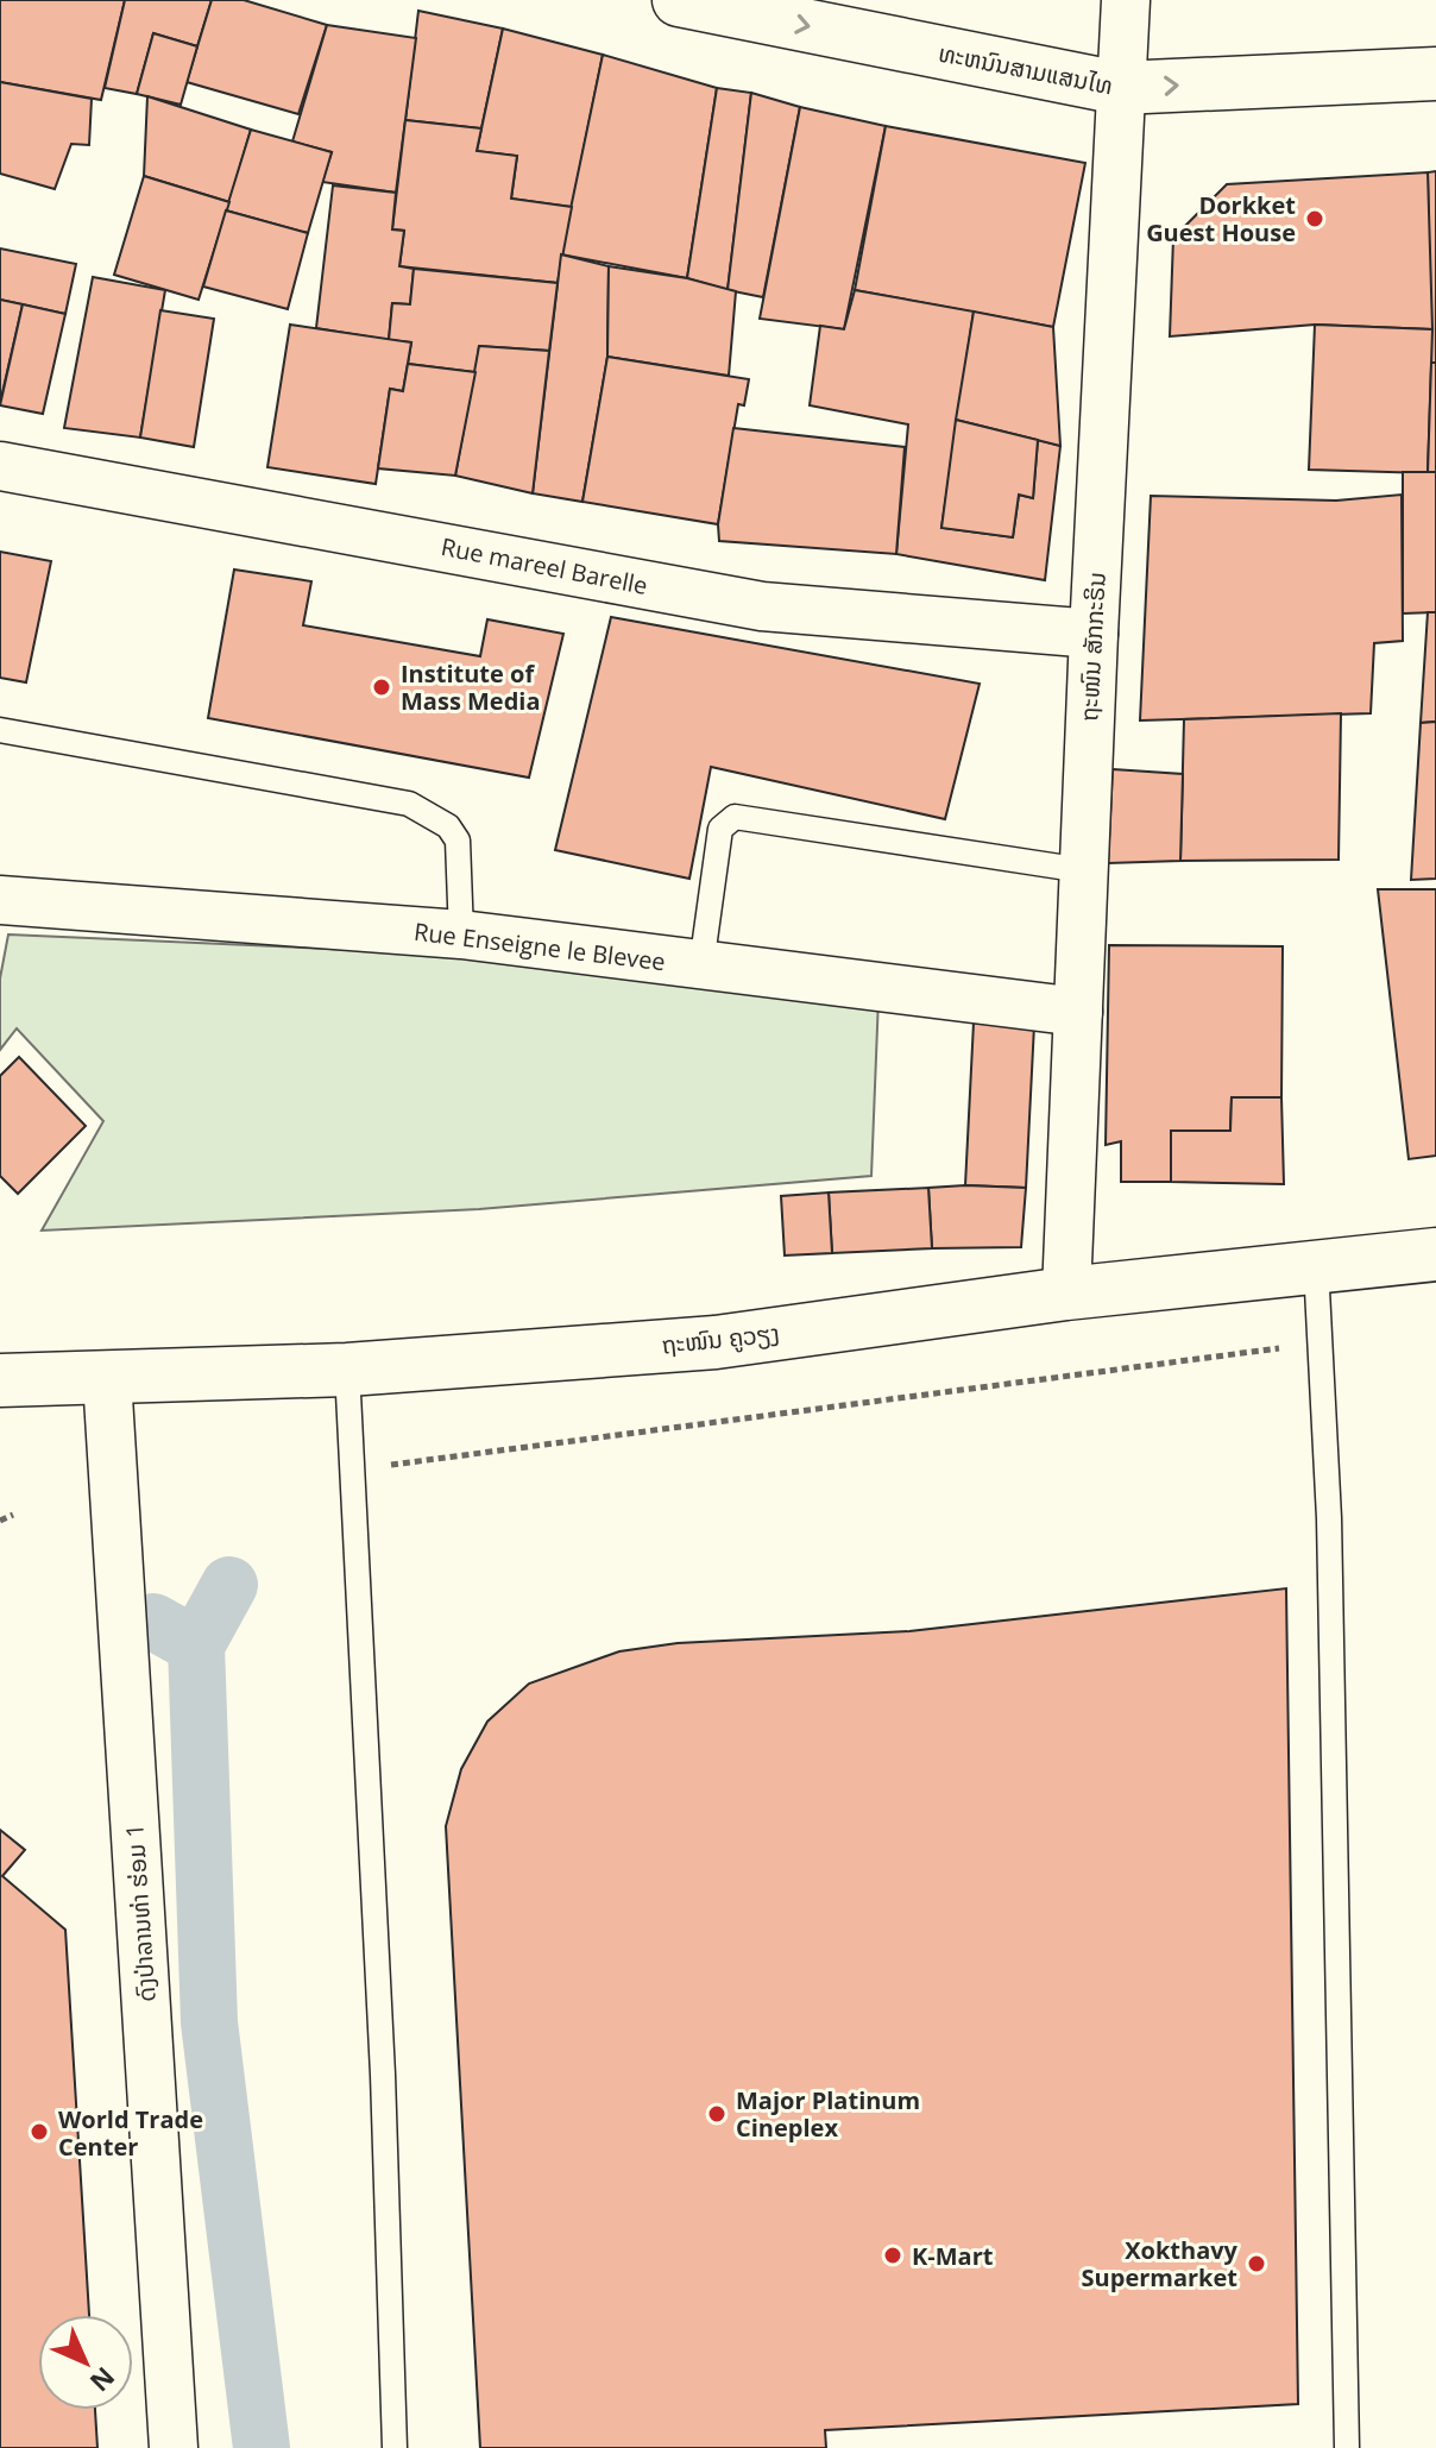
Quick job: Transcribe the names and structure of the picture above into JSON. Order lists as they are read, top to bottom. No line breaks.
{"streets":{"street":["ທະຫນົນສາມແສນໄທ","Rue mareel Barelle","ຖະໜົນ ສັກກະຣິນ","Rue Enseigne le Blevee","ຖະໜົນ ຄູວຽງ","ດົງປ່າລານທ່າ ຮ່ອມ 1"]},"crossings":[["ທະຫນົນສາມແສນໄທ","ຖະໜົນ ສັກກະຣິນ"],["Rue mareel Barelle","ຖະໜົນ ສັກກະຣິນ"],["ຖະໜົນ ສັກກະຣິນ","Rue Enseigne le Blevee"],["ຖະໜົນ ສັກກະຣິນ","ຖະໜົນ ຄູວຽງ"],["ຖະໜົນ ຄູວຽງ","ດົງປ່າລານທ່າ ຮ່ອມ 1"]],"one_way":["ທະຫນົນສາມແສນໄທ"],"places":["Dorkket Guest House","Institute of Mass Media","Major Platinum Cineplex","World Trade Center","K-Mart","Xokthavy Supermarket"],"north":"bottom right"}
